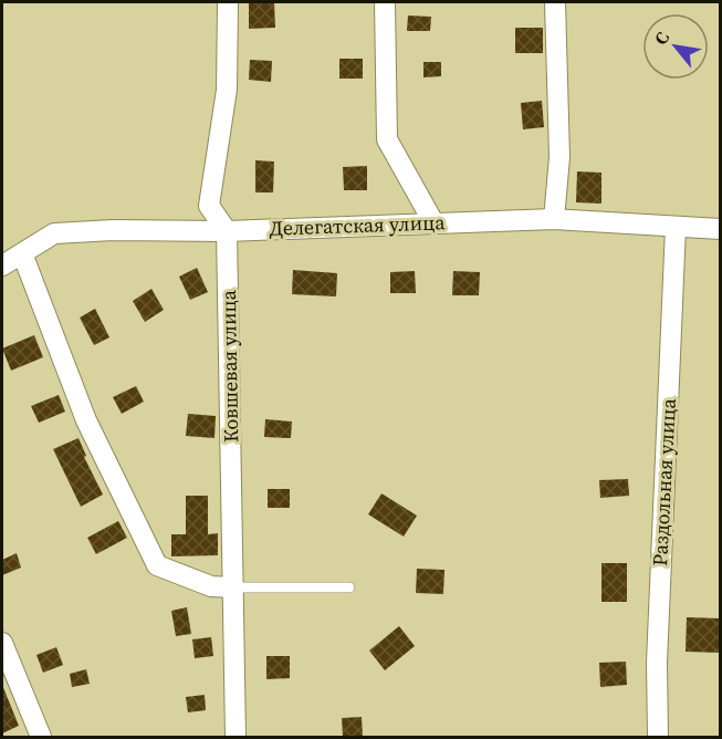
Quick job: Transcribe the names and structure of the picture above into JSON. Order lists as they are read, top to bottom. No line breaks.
{"streets":{"street":["Делегатская улица","Ковшевая улица","Раздольная улица"]},"crossings":[["Делегатская улица","Ковшевая улица"],["Делегатская улица","Раздольная улица"]],"north":"top left"}
